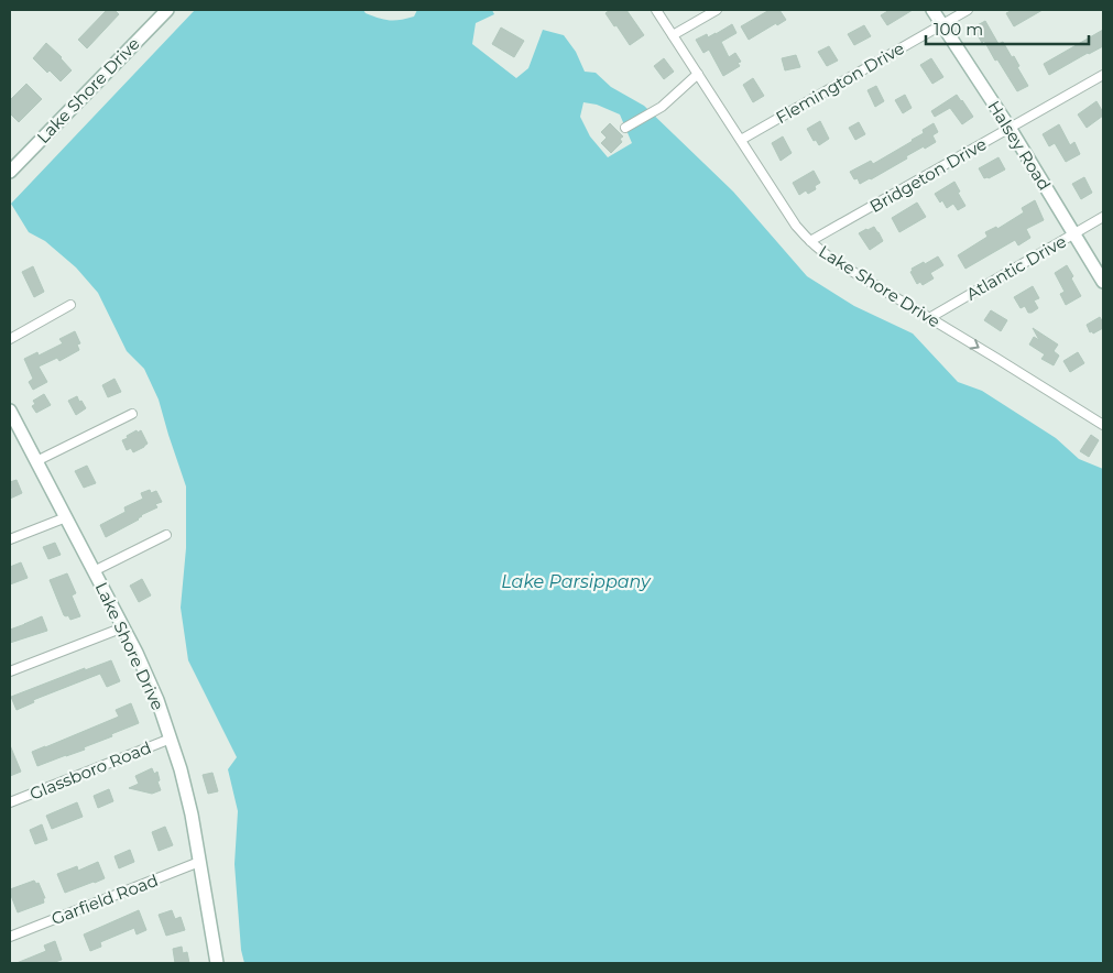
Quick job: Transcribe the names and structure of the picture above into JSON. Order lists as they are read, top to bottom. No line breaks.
{"streets":{"street":["Flemington Drive","Lake Shore Drive","Halsey Road","Bridgeton Drive","Atlantic Drive","Glassboro Road","Garfield Road"]},"crossings":[["Flemington Drive","Lake Shore Drive"],["Flemington Drive","Halsey Road"],["Lake Shore Drive","Bridgeton Drive"],["Lake Shore Drive","Atlantic Drive"],["Lake Shore Drive","Glassboro Road"],["Lake Shore Drive","Garfield Road"],["Halsey Road","Bridgeton Drive"],["Halsey Road","Atlantic Drive"]],"water":["Lake Parsippany"],"scale_bar":"100 m"}
